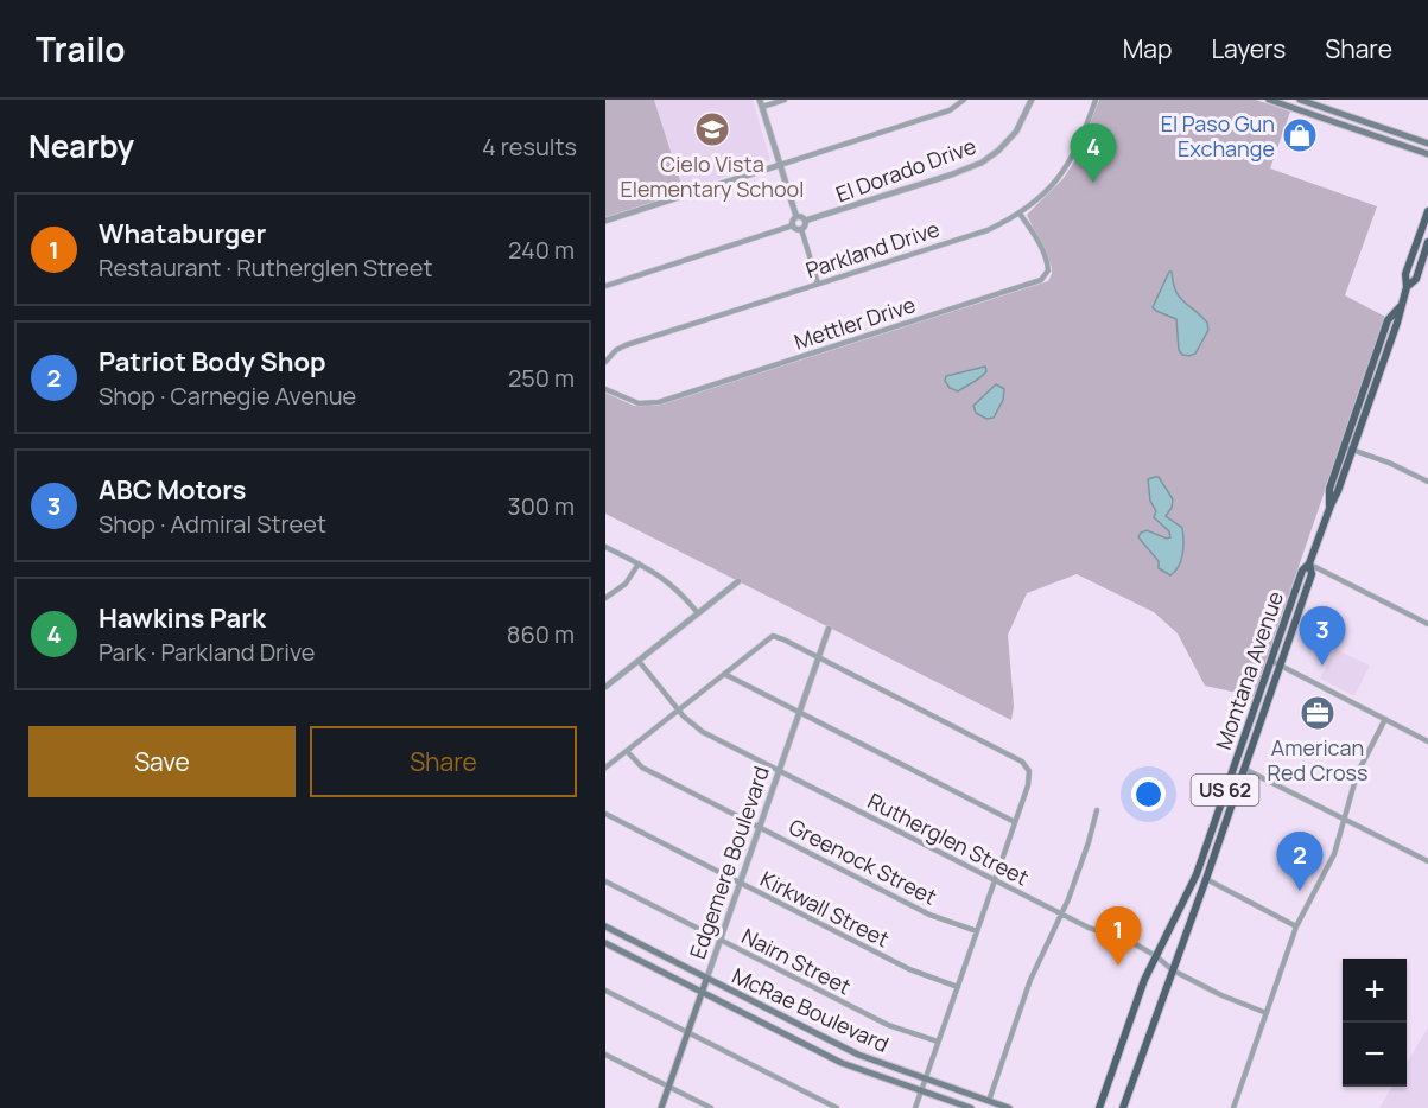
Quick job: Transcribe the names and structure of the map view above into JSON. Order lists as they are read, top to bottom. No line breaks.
{"streets":{"highway":["Montana Avenue","US 62"],"main road":["Edgemere Boulevard","McRae Boulevard"],"street":["El Dorado Drive","Parkland Drive","Mettler Drive","Rutherglen Street","Greenock Street","Kirkwall Street","Nairn Street"]},"crossings":[["Parkland Drive","Mettler Drive"],["Montana Avenue","Rutherglen Street"],["Rutherglen Street","Edgemere Boulevard"],["Greenock Street","Edgemere Boulevard"],["Edgemere Boulevard","Kirkwall Street"],["Edgemere Boulevard","Nairn Street"],["Edgemere Boulevard","McRae Boulevard"]],"places":{"school or university":["Cielo Vista Elementary School"],"shop":["El Paso Gun Exchange"],"office":["American Red Cross"]},"page":{"header":"Trailo","nav":["Map","Layers","Share"],"heading":["Nearby","4 results"],"pins":["4","3","2","1"],"list":[{"mark":"1","name":"Whataburger","note":"Restaurant · Rutherglen Street","value":"240 m"},{"mark":"2","name":"Patriot Body Shop","note":"Shop · Carnegie Avenue","value":"250 m"},{"mark":"3","name":"ABC Motors","note":"Shop · Admiral Street","value":"300 m"},{"mark":"4","name":"Hawkins Park","note":"Park · Parkland Drive","value":"860 m"}],"buttons":["Save","Share"],"map_buttons":["+","−"]}}
